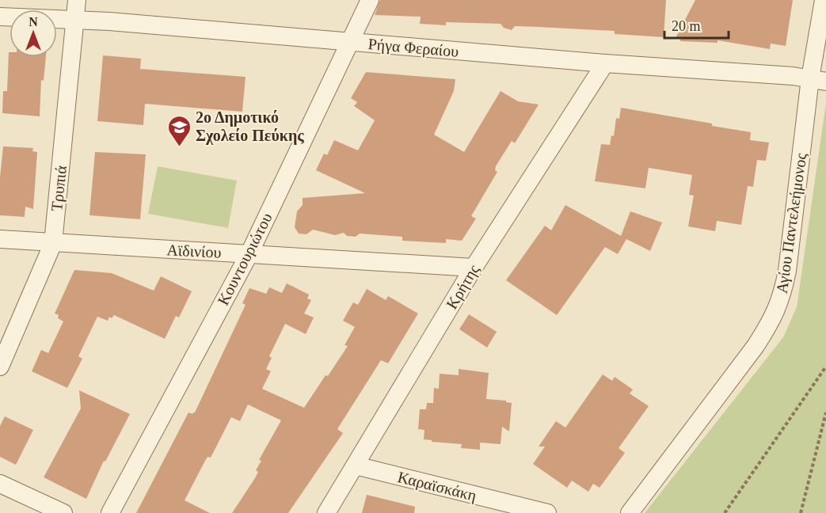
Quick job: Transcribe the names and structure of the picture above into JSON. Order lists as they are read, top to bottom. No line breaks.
{"streets":{"street":["Ρήγα Φεραίου","Τρυπιά","Αγίου Παντελεήμονος","Αϊδινίου","Κουντουριώτου","Κρήτης","Καραϊσκάκη"]},"crossings":[["Ρήγα Φεραίου","Τρυπιά"],["Ρήγα Φεραίου","Αγίου Παντελεήμονος"],["Ρήγα Φεραίου","Κουντουριώτου"],["Ρήγα Φεραίου","Κρήτης"],["Τρυπιά","Αϊδινίου"],["Αϊδινίου","Κουντουριώτου"],["Αϊδινίου","Κρήτης"],["Κρήτης","Καραϊσκάκη"]],"places":{"school or university":["2ο Δημοτικό Σχολείο Πεύκης"]},"scale_bar":"20 m","north":"top"}
